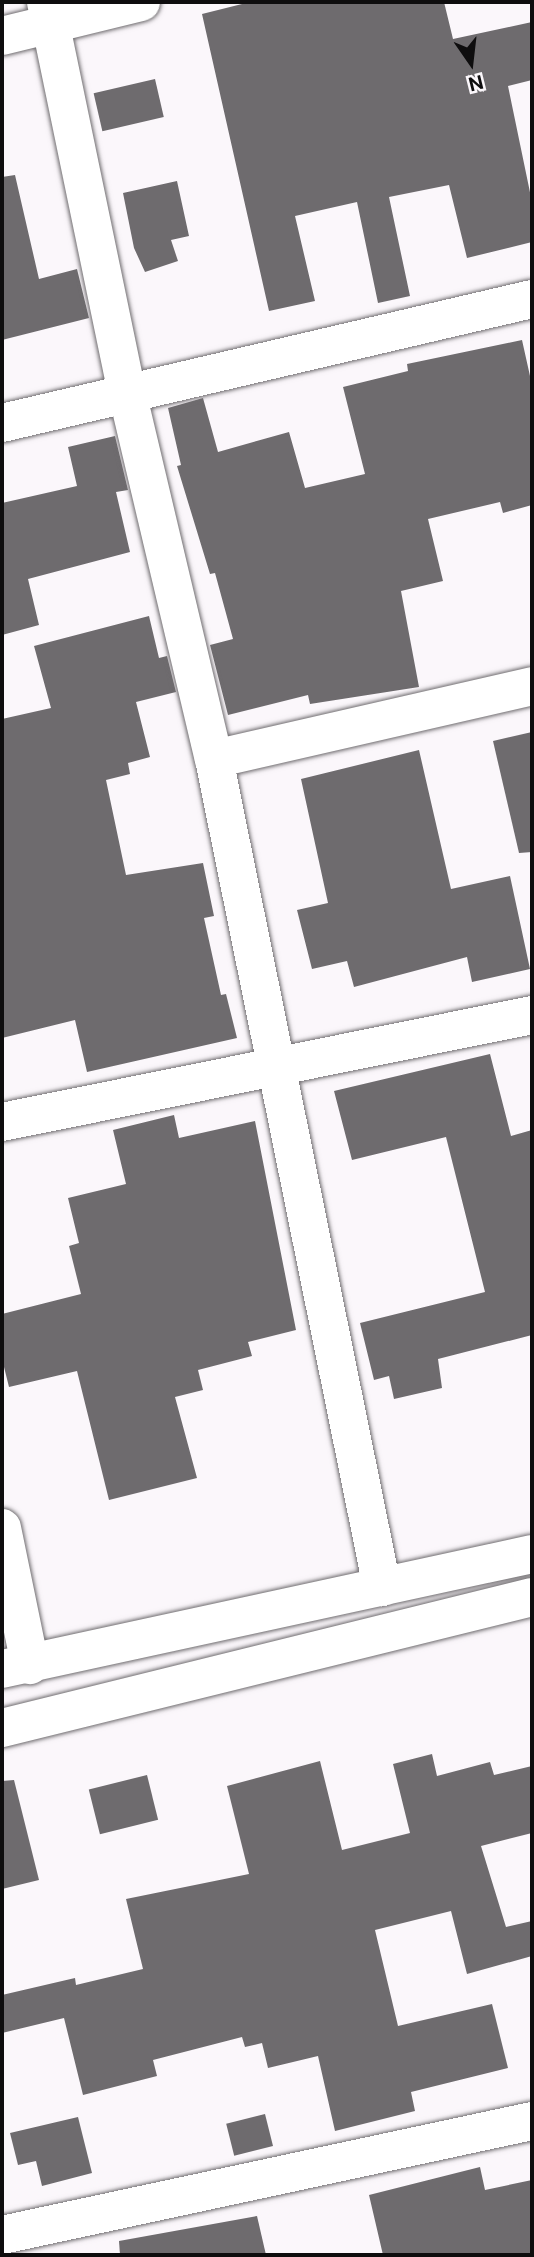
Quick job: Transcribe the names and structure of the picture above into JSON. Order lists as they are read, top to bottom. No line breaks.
{"north":"bottom"}
